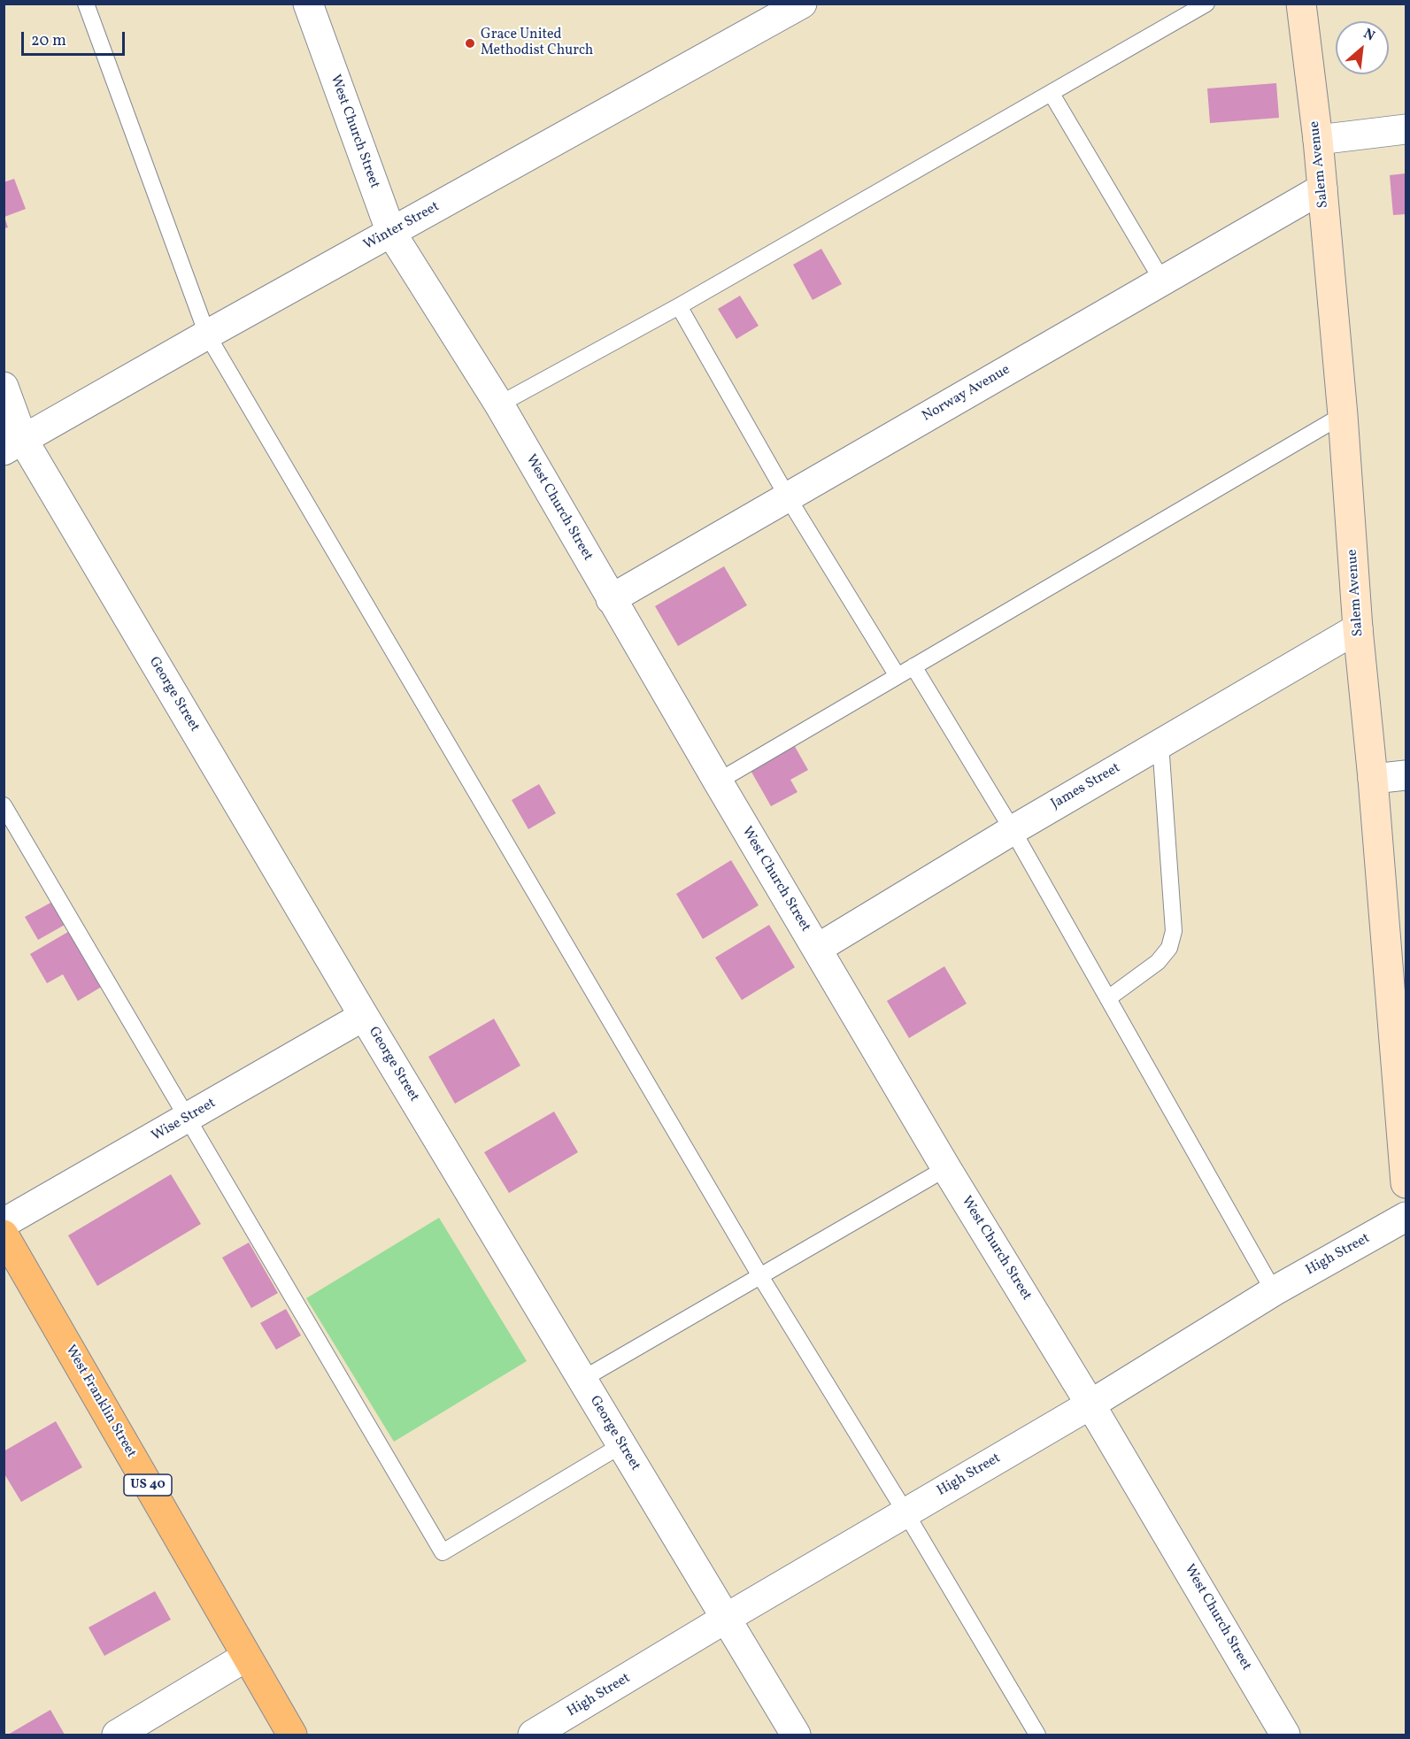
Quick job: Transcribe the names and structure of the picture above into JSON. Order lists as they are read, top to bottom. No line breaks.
{"streets":{"main road":["Salem Avenue","West Franklin Street","US 40"],"street":["West Church Street","Winter Street","Norway Avenue","George Street","James Street","Wise Street","High Street"]},"crossings":[["West Church Street","Winter Street"],["West Church Street","Norway Avenue"],["West Church Street","James Street"],["West Church Street","High Street"],["Salem Avenue","Norway Avenue"],["Salem Avenue","James Street"],["Winter Street","George Street"],["George Street","Wise Street"],["George Street","High Street"]],"places":["Grace United Methodist Church"],"scale_bar":"20 m","north":"top right"}
